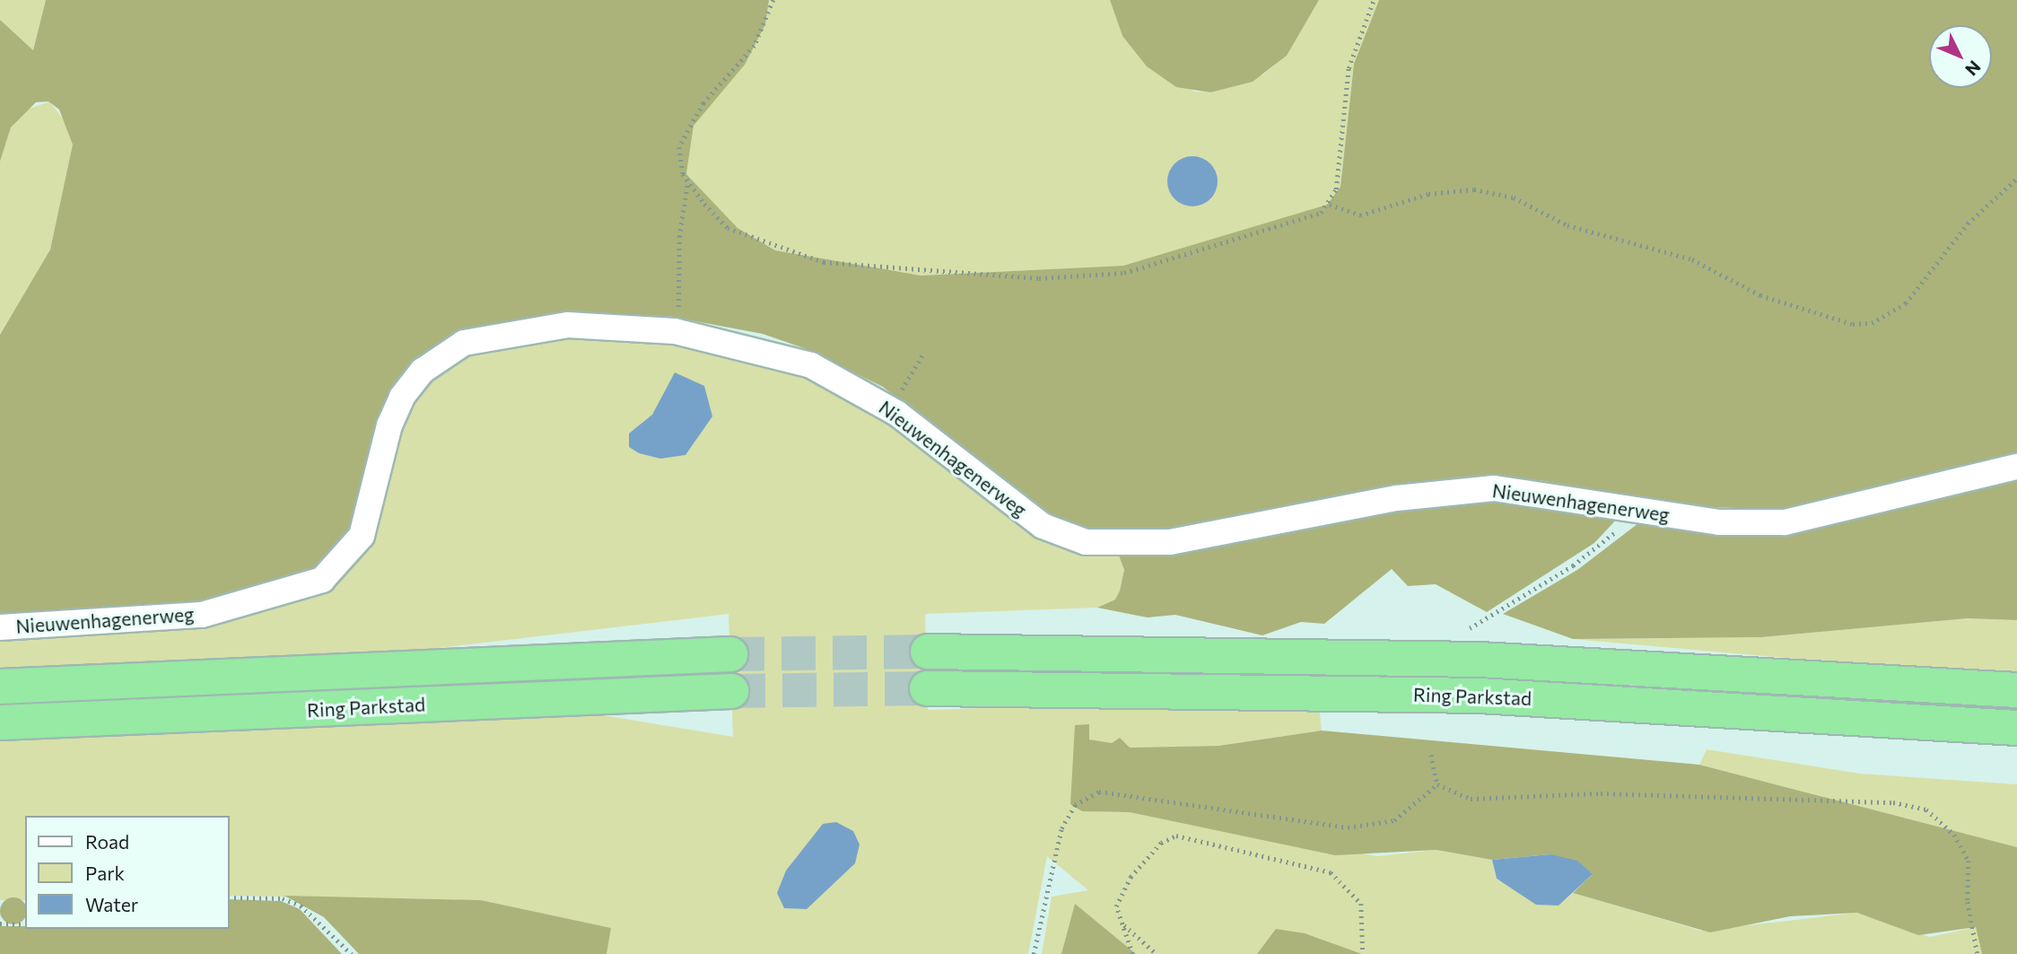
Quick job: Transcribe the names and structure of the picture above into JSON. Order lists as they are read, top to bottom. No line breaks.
{"streets":{"highway":["Ring Parkstad"],"street":["Nieuwenhagenerweg"]},"legend":["Road","Park","Water"],"north":"bottom right"}
